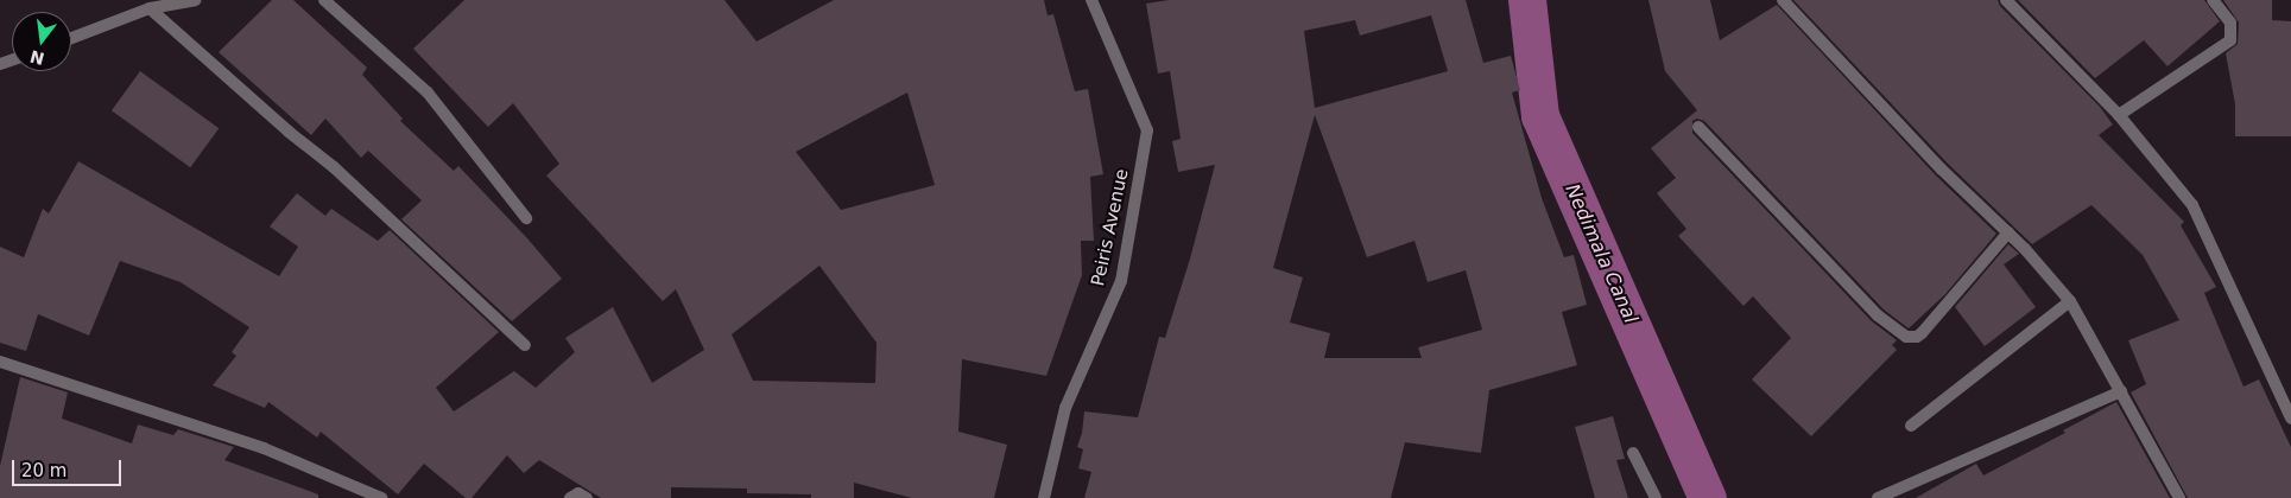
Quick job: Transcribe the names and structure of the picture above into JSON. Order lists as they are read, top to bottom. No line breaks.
{"streets":{"street":["Peiris Avenue"]},"water":["Nedimala Canal"],"scale_bar":"20 m","north":"bottom"}
